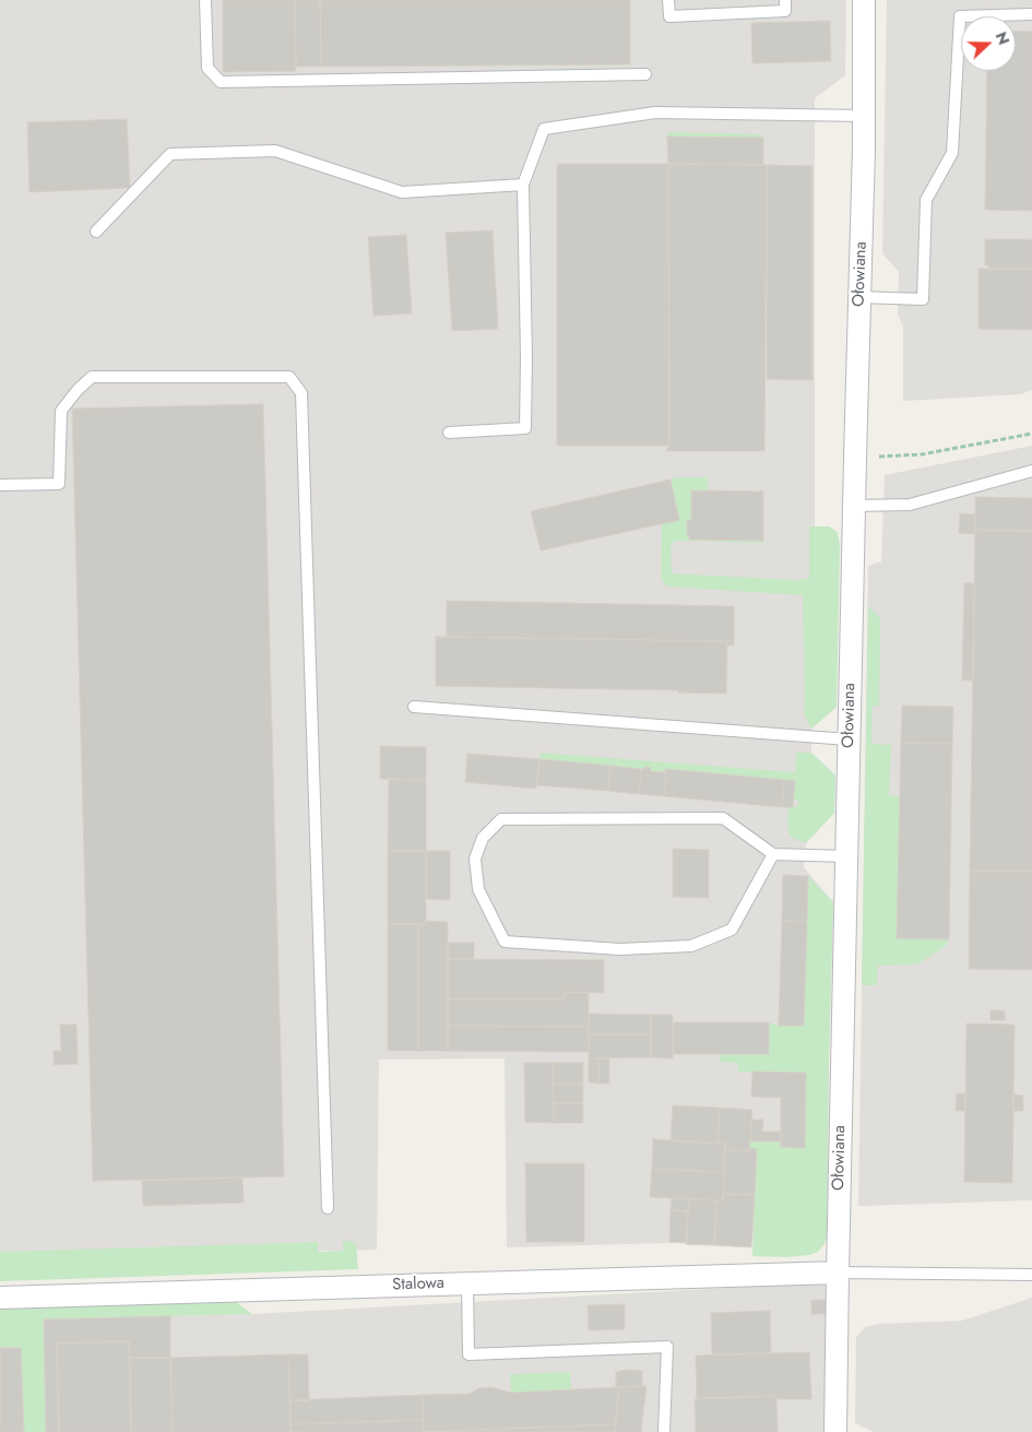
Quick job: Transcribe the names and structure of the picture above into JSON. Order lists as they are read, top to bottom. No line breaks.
{"streets":{"street":["Ołowiana","Stalowa"]},"crossings":[["Ołowiana","Stalowa"]],"north":"right"}
